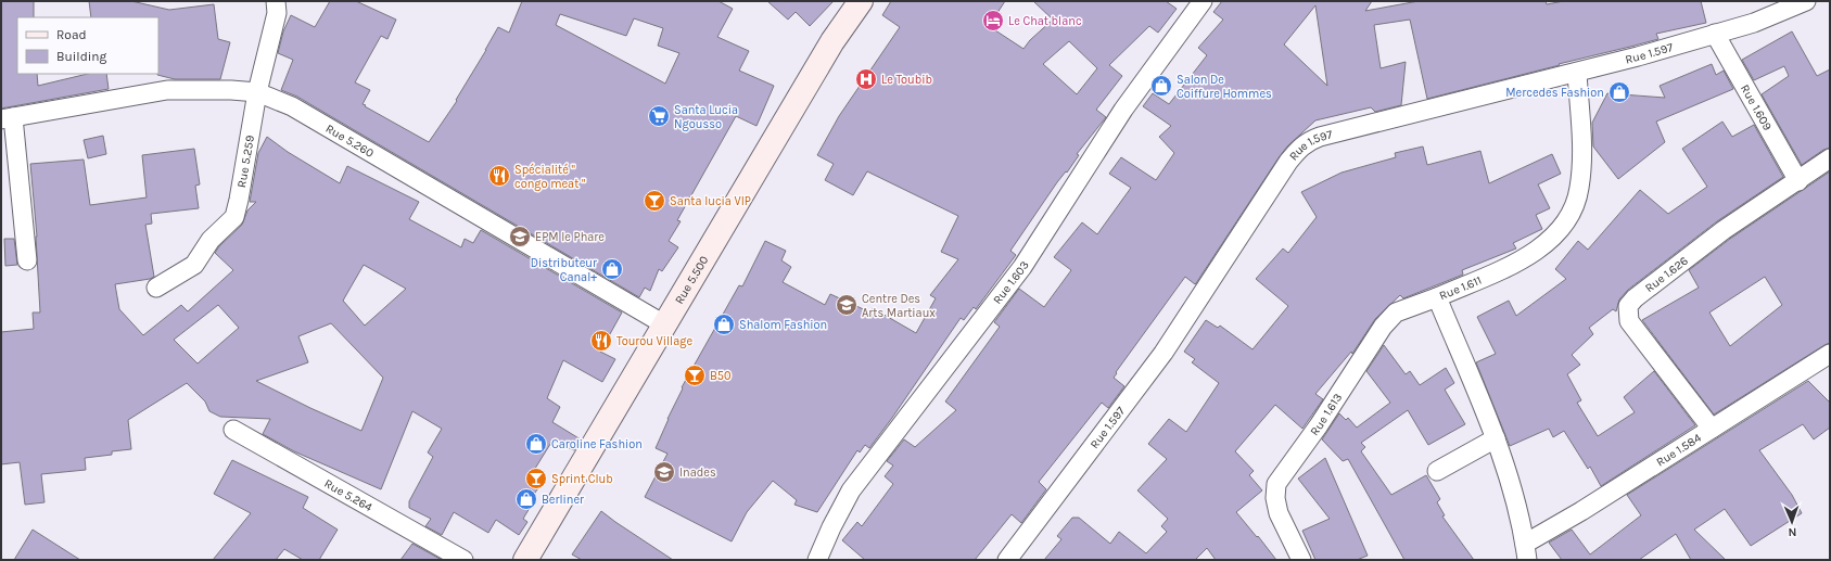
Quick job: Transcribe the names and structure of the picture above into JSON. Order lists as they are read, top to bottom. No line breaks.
{"streets":{"main road":["Rue 5.500"],"street":["Rue 1.597","Rue 1.609","Rue 5.260","Rue 5.259","Rue 1.626","Rue 1.603","Rue 1.611","Rue 1.613","Rue 1.584","Rue 5.264"]},"crossings":[["Rue 1.597","Rue 1.609"],["Rue 1.597","Rue 1.611"],["Rue 1.609","Rue 1.626"],["Rue 5.260","Rue 5.259"],["Rue 5.260","Rue 5.500"],["Rue 1.626","Rue 1.584"],["Rue 1.611","Rue 1.613"],["Rue 1.611","Rue 1.584"]],"places":{"hotel":["Le Chat blanc"],"hospital":["Le Toubib"],"shop":["Salon De Coiffure Hommes","Mercedes Fashion","Distributeur Canal+","Shalom Fashion","Caroline Fashion","Berliner"],"supermarket":["Santa Lucia Ngousso"],"restaurant":["Spécialité \" congo meat \"","Tourou Village"],"bar":["Santa lucia VIP","B50","Sprint Club"],"school or university":["EPM le Phare","Centre Des Arts Martiaux","Inades"]},"legend":["Road","Building"],"north":"bottom"}
